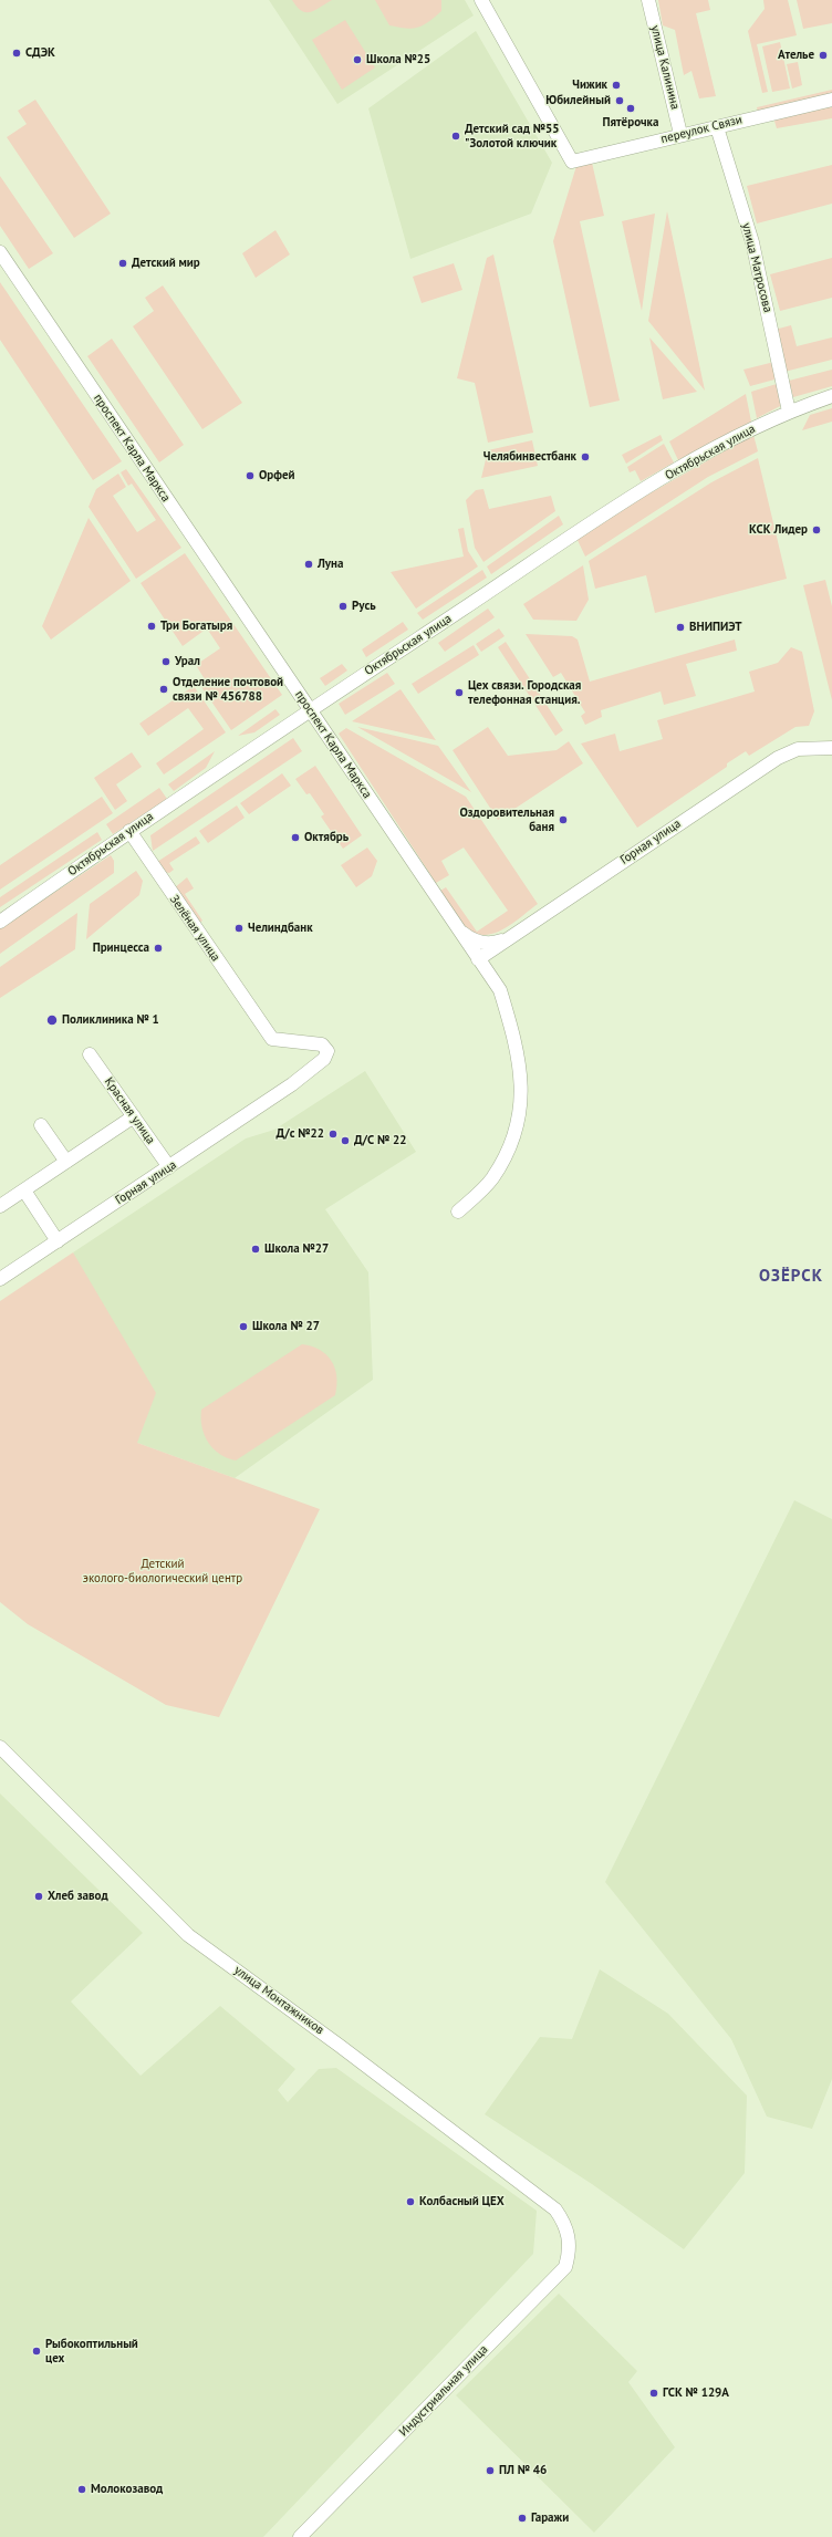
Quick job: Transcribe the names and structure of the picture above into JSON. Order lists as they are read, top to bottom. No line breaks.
{"streets":{"street":["улица Калинина","переулок Связи","улица Матросова","проспект Карла Маркса","Октябрьская улица","Горная улица","Зелёная улица","Красная улица","улица Монтажников","Индустриальная улица"]},"crossings":[["улица Калинина","переулок Связи"],["переулок Связи","улица Матросова"],["улица Матросова","Октябрьская улица"],["проспект Карла Маркса","Октябрьская улица"],["проспект Карла Маркса","Горная улица"],["Октябрьская улица","Зелёная улица"],["Горная улица","Зелёная улица"],["Горная улица","Красная улица"],["улица Монтажников","Индустриальная улица"]],"districts":["ОЗЁРСК"],"parks":["Детский эколого-биологический центр"],"places":["СДЭК","Ателье","Школа №25","Чижик","Юбилейный","Пятёрочка","Детский сад №55 \"Золотой ключик","Детский мир","Челябинвестбанк","Орфей","КСК Лидер","Луна","Русь","Три Богатыря","ВНИПИЭТ","Урал","Отделение почтовой связи № 456788","Цех связи. Городская телефонная станция.","Оздоровительная баня","Октябрь","Челиндбанк","Принцесса","Поликлиника № 1","Д/с №22","Д/С № 22","Школа №27","Школа № 27","Хлеб завод","Колбасный ЦЕХ","Рыбокоптильный цех","ГСК № 129А","ПЛ № 46","Молокозавод","Гаражи"]}
